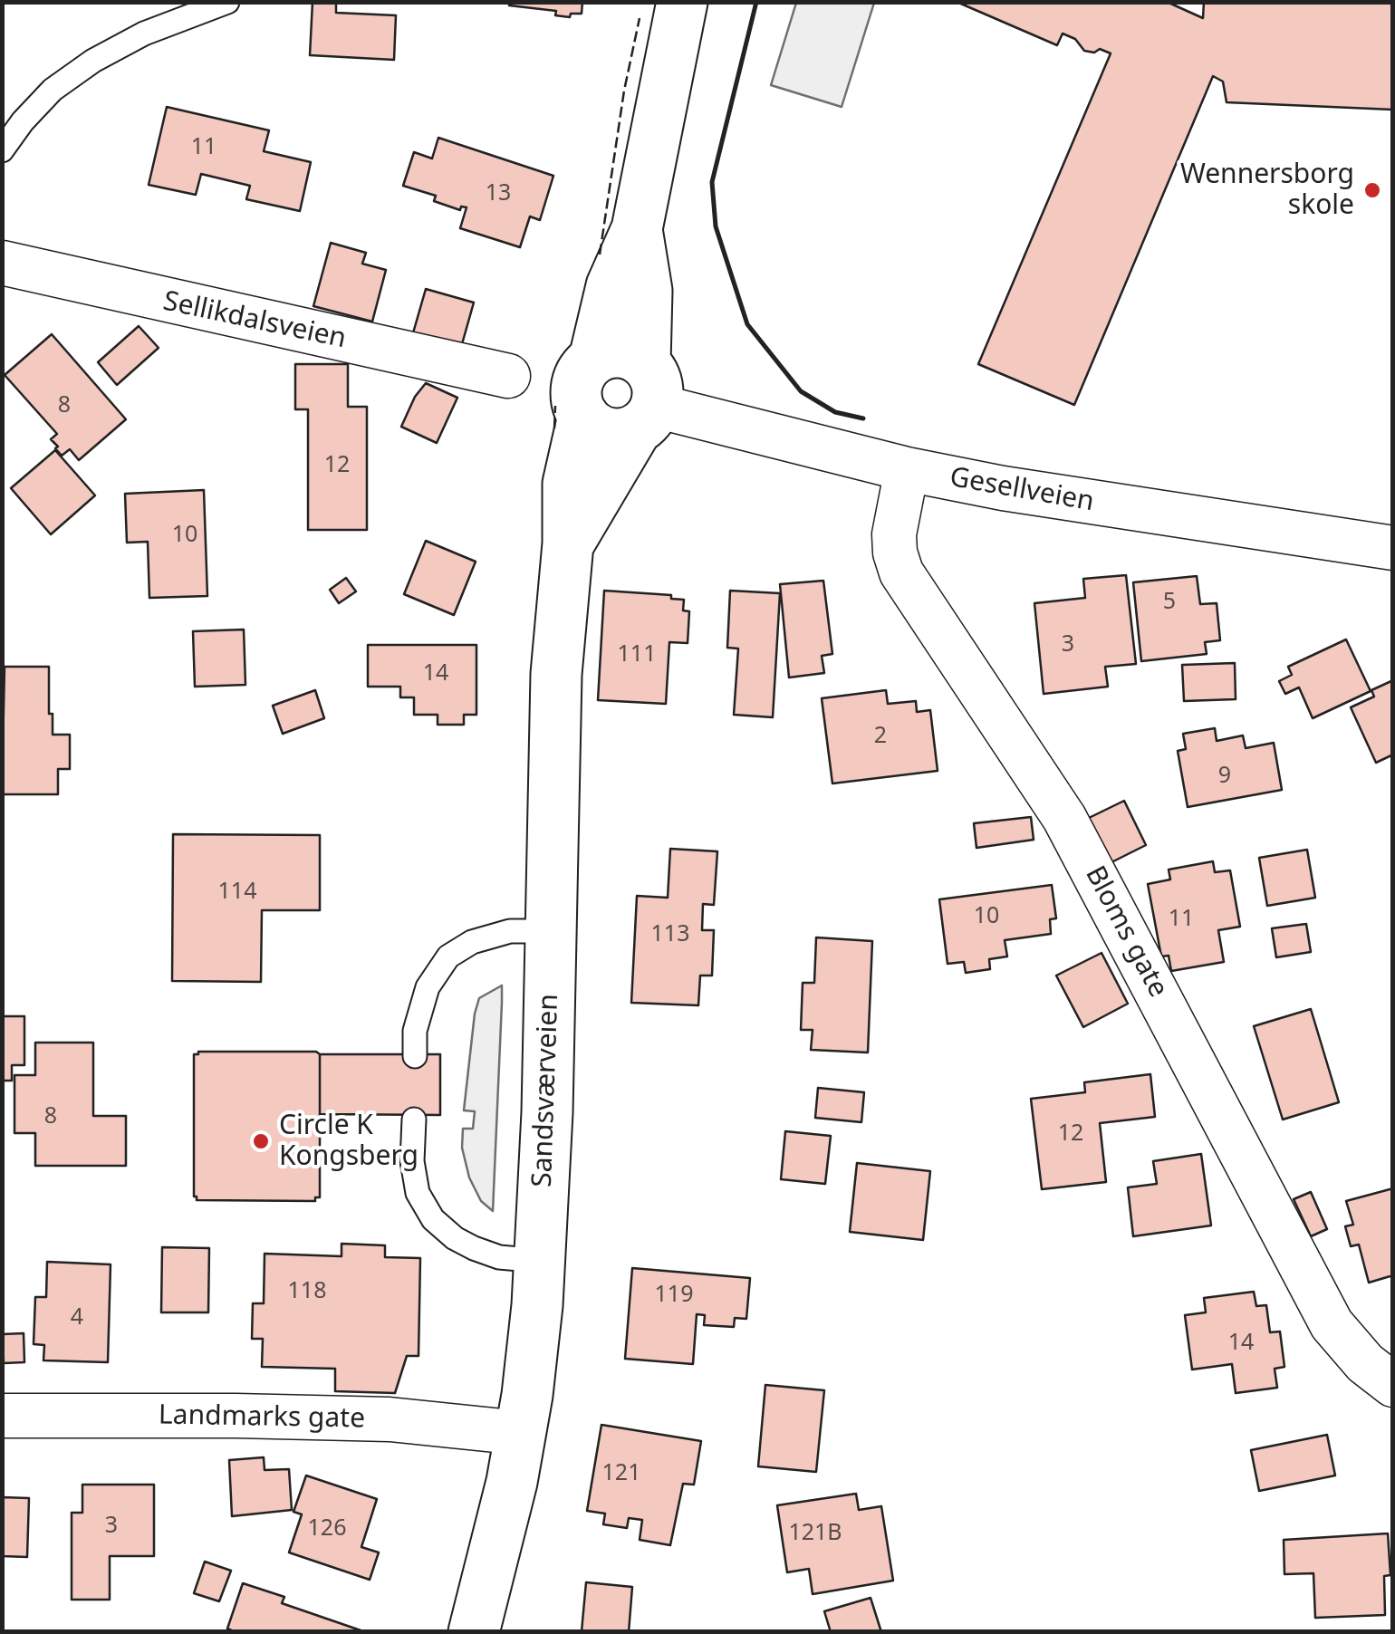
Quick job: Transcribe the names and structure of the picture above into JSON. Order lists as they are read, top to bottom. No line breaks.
{"streets":{"street":["Sellikdalsveien","Gesellveien","Bloms gate","Sandsværveien","Landmarks gate"]},"crossings":[["Gesellveien","Bloms gate"],["Gesellveien","Sandsværveien"],["Sandsværveien","Landmarks gate"]],"places":["Wennersborg skole","Circle K Kongsberg"],"house_numbers":["11","13","8","12","10","5","3","111","14","2","9","114","10","11","113","8","12","118","119","4","14","121","3","126","121B"]}
